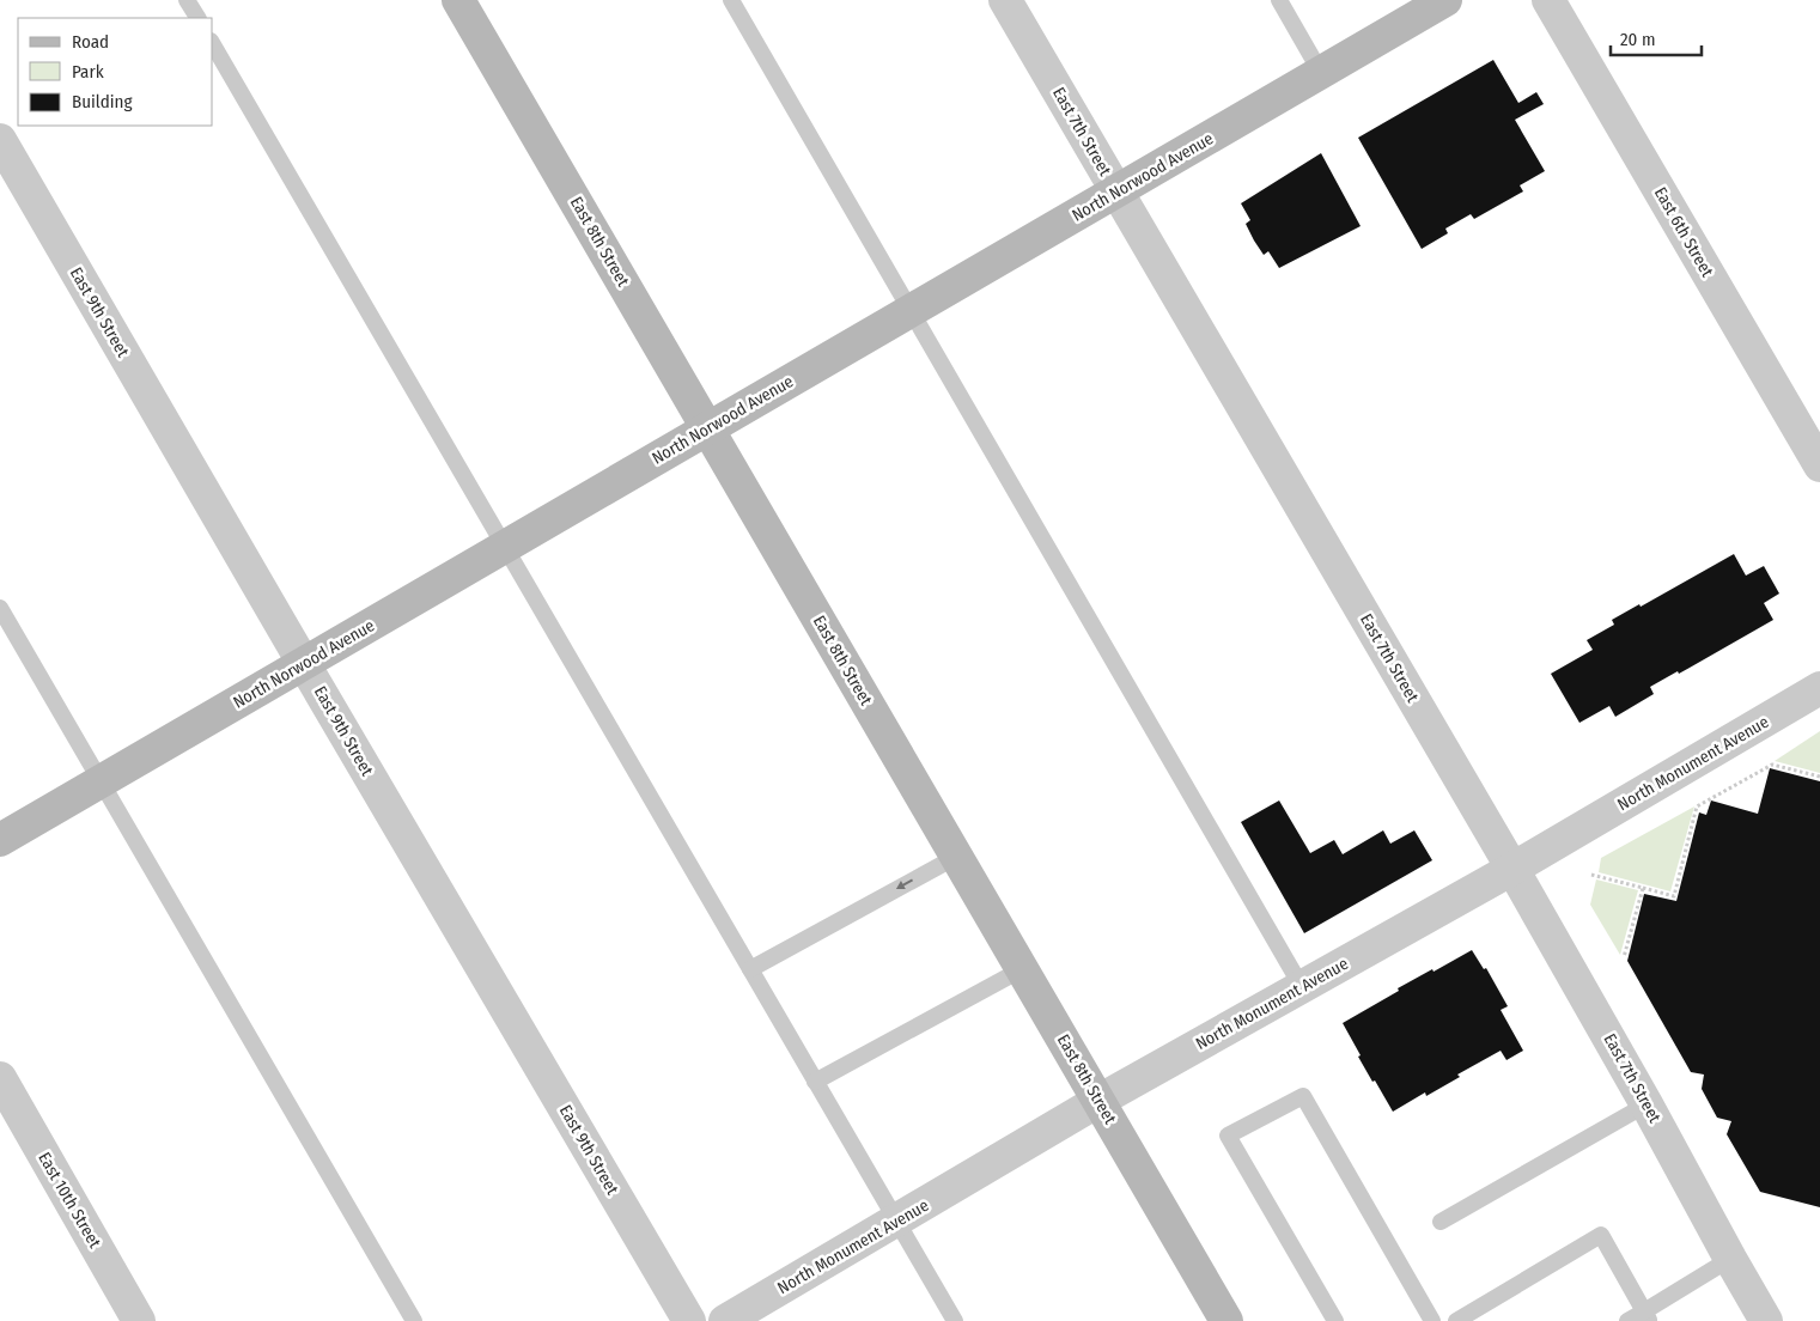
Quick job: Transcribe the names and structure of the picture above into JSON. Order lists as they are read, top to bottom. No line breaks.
{"streets":{"street":["East 7th Street","North Norwood Avenue","East 6th Street","East 8th Street","East 9th Street","North Monument Avenue","East 10th Street"]},"crossings":[["East 7th Street","North Norwood Avenue"],["East 7th Street","North Monument Avenue"],["North Norwood Avenue","East 8th Street"],["North Norwood Avenue","East 9th Street"],["East 8th Street","North Monument Avenue"]],"legend":["Road","Park","Building"],"scale_bar":"20 m"}
